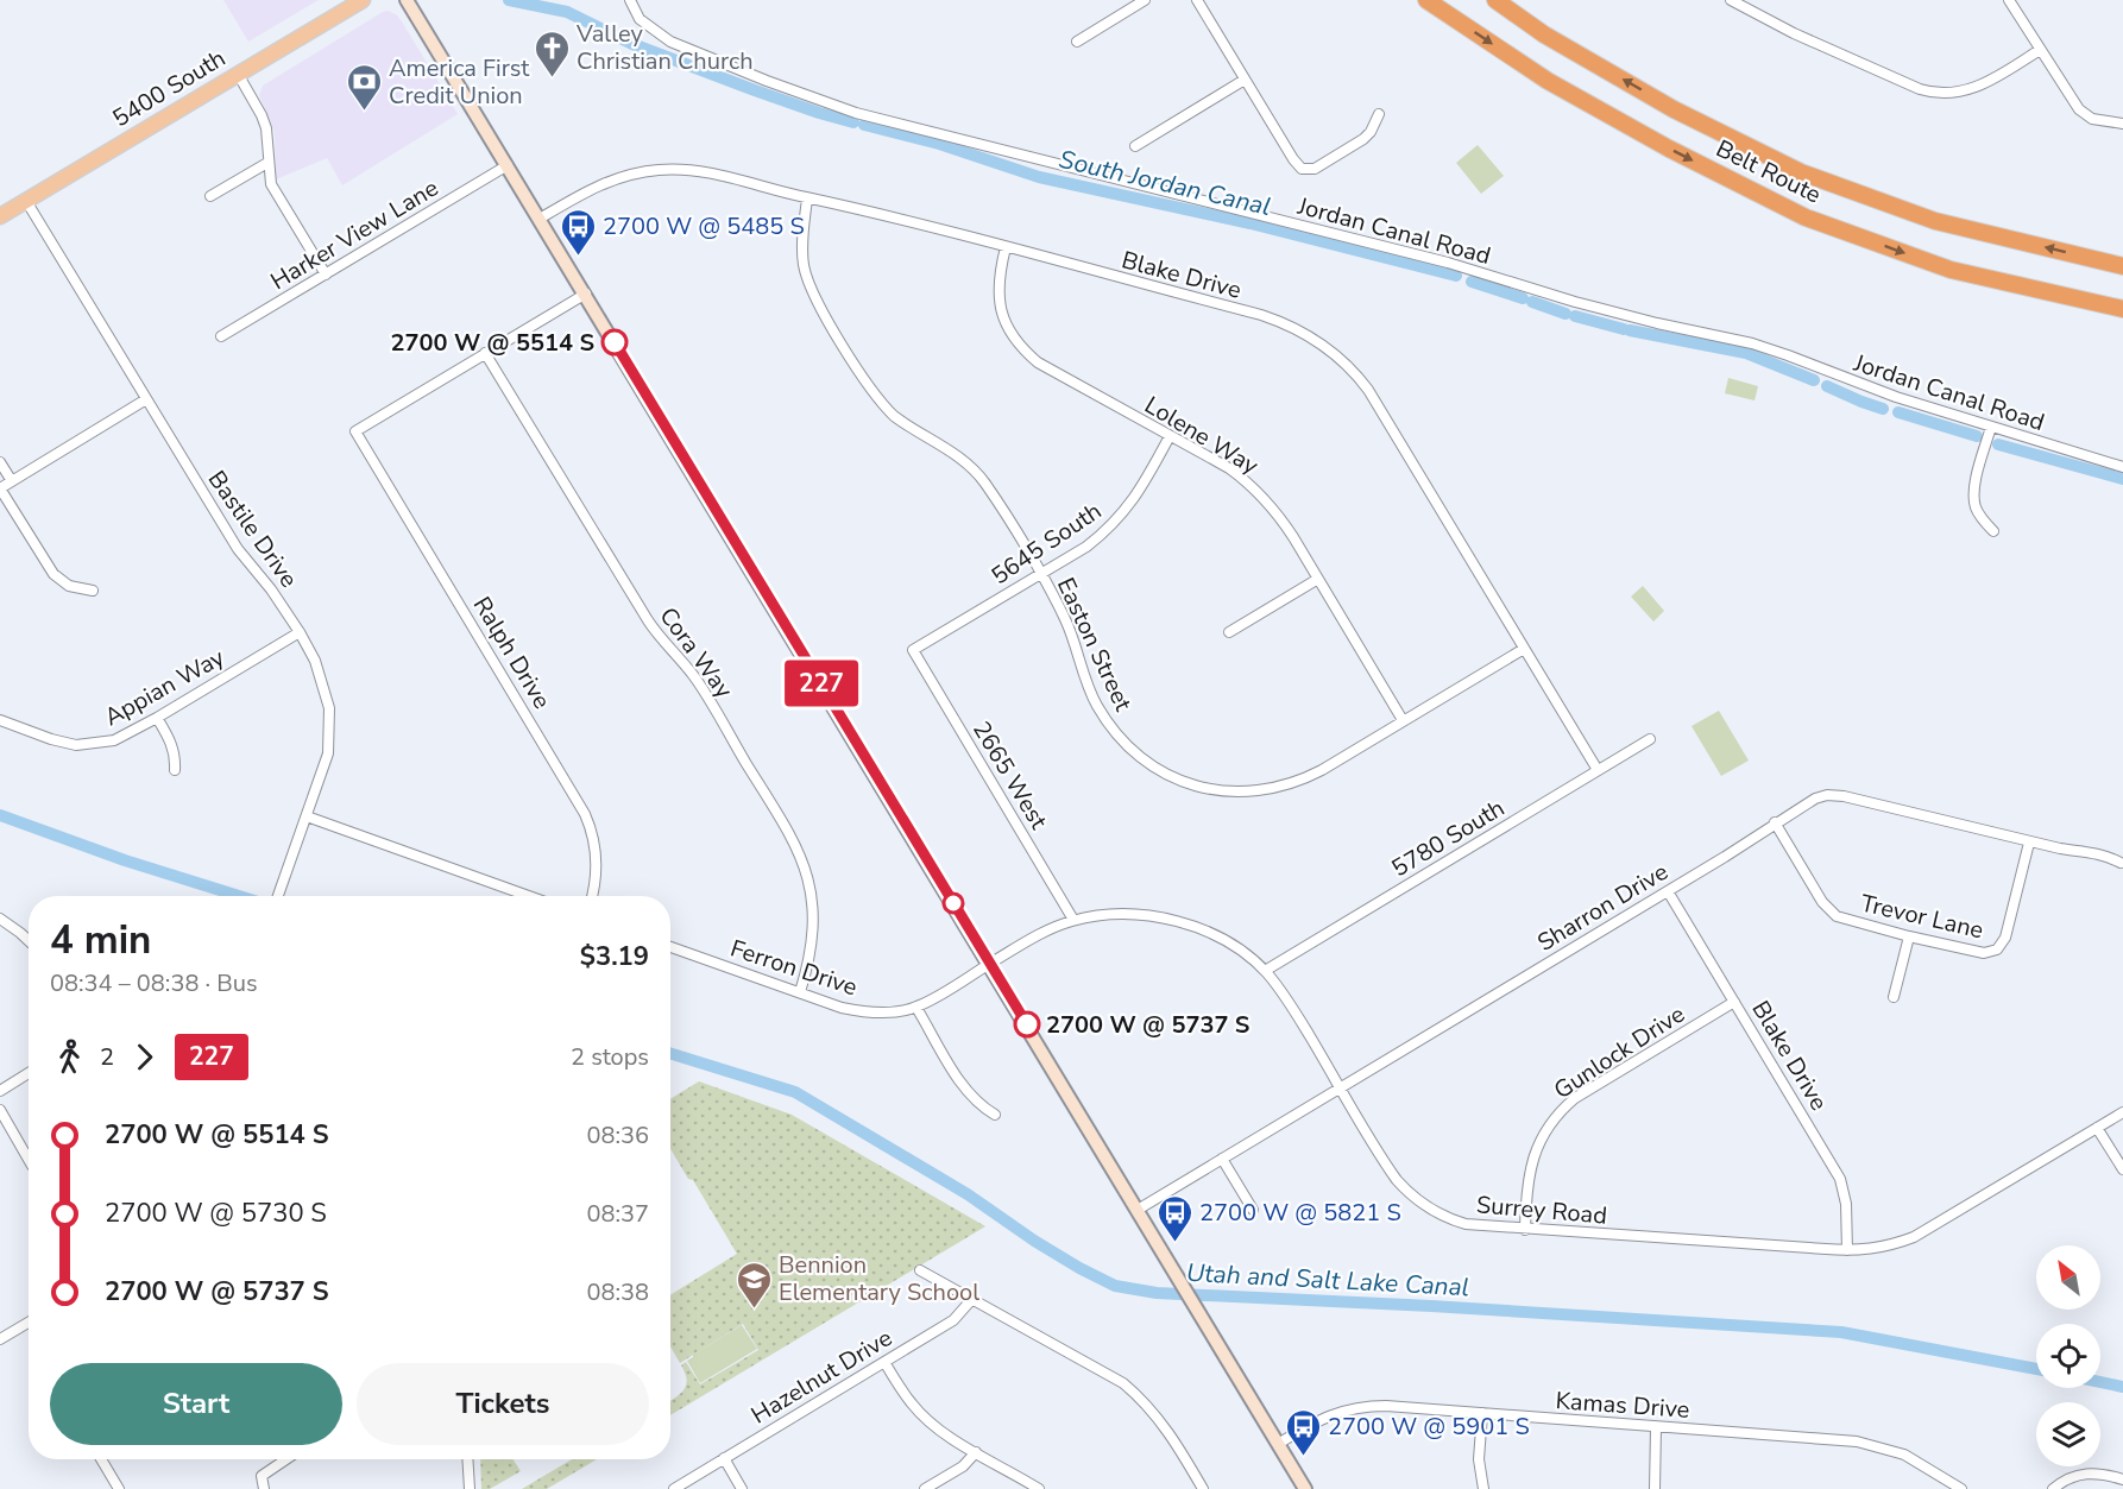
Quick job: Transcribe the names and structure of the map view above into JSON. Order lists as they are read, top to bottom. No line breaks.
{"streets":{"highway":["Belt Route"],"main road":["5400 South"],"street":["Jordan Canal Road","Harker View Lane","Blake Drive","Lolene Way","Bastile Drive","5645 South","Easton Street","Ralph Drive","Cora Way","Appian Way","2665 West","5780 South","Sharron Drive","Trevor Lane","Ferron Drive","Gunlock Drive","Surrey Road","Hazelnut Drive","Kamas Drive"]},"crossings":[["5400 South","Bastile Drive"],["Blake Drive","Lolene Way"],["Blake Drive","Easton Street"],["Blake Drive","5780 South"],["Blake Drive","Sharron Drive"],["Blake Drive","Gunlock Drive"],["Blake Drive","Surrey Road"],["Lolene Way","5645 South"],["Lolene Way","Easton Street"],["Bastile Drive","Appian Way"],["5645 South","Easton Street"],["5645 South","2665 West"],["Ralph Drive","Cora Way"],["Cora Way","Ferron Drive"],["2665 West","Surrey Road"],["5780 South","Surrey Road"],["Sharron Drive","Trevor Lane"],["Sharron Drive","Surrey Road"],["Ferron Drive","Surrey Road"],["Gunlock Drive","Surrey Road"]],"water":["South Jordan Canal","Utah and Salt Lake Canal"],"places":{"church":["Valley Christian Church"],"bank":["America First Credit Union"],"bus stop":["2700 W @ 5485 S","2700 W @ 5821 S","2700 W @ 5901 S"],"other":["2700 W @ 5514 S","2700 W @ 5737 S"],"school or university":["Bennion Elementary School"]},"lines":["bus line 227"],"north":"top left","page":{"on_map":"227","heading":["4 min","08:34 – 08:38 · Bus","$3.19"],"legs":["2","227","2 stops"],"list":[{"name":"2700 W @ 5514 S","value":"08:36"},{"name":"2700 W @ 5730 S","value":"08:37"},{"name":"2700 W @ 5737 S","value":"08:38"}],"buttons":["Start","Tickets"]}}
